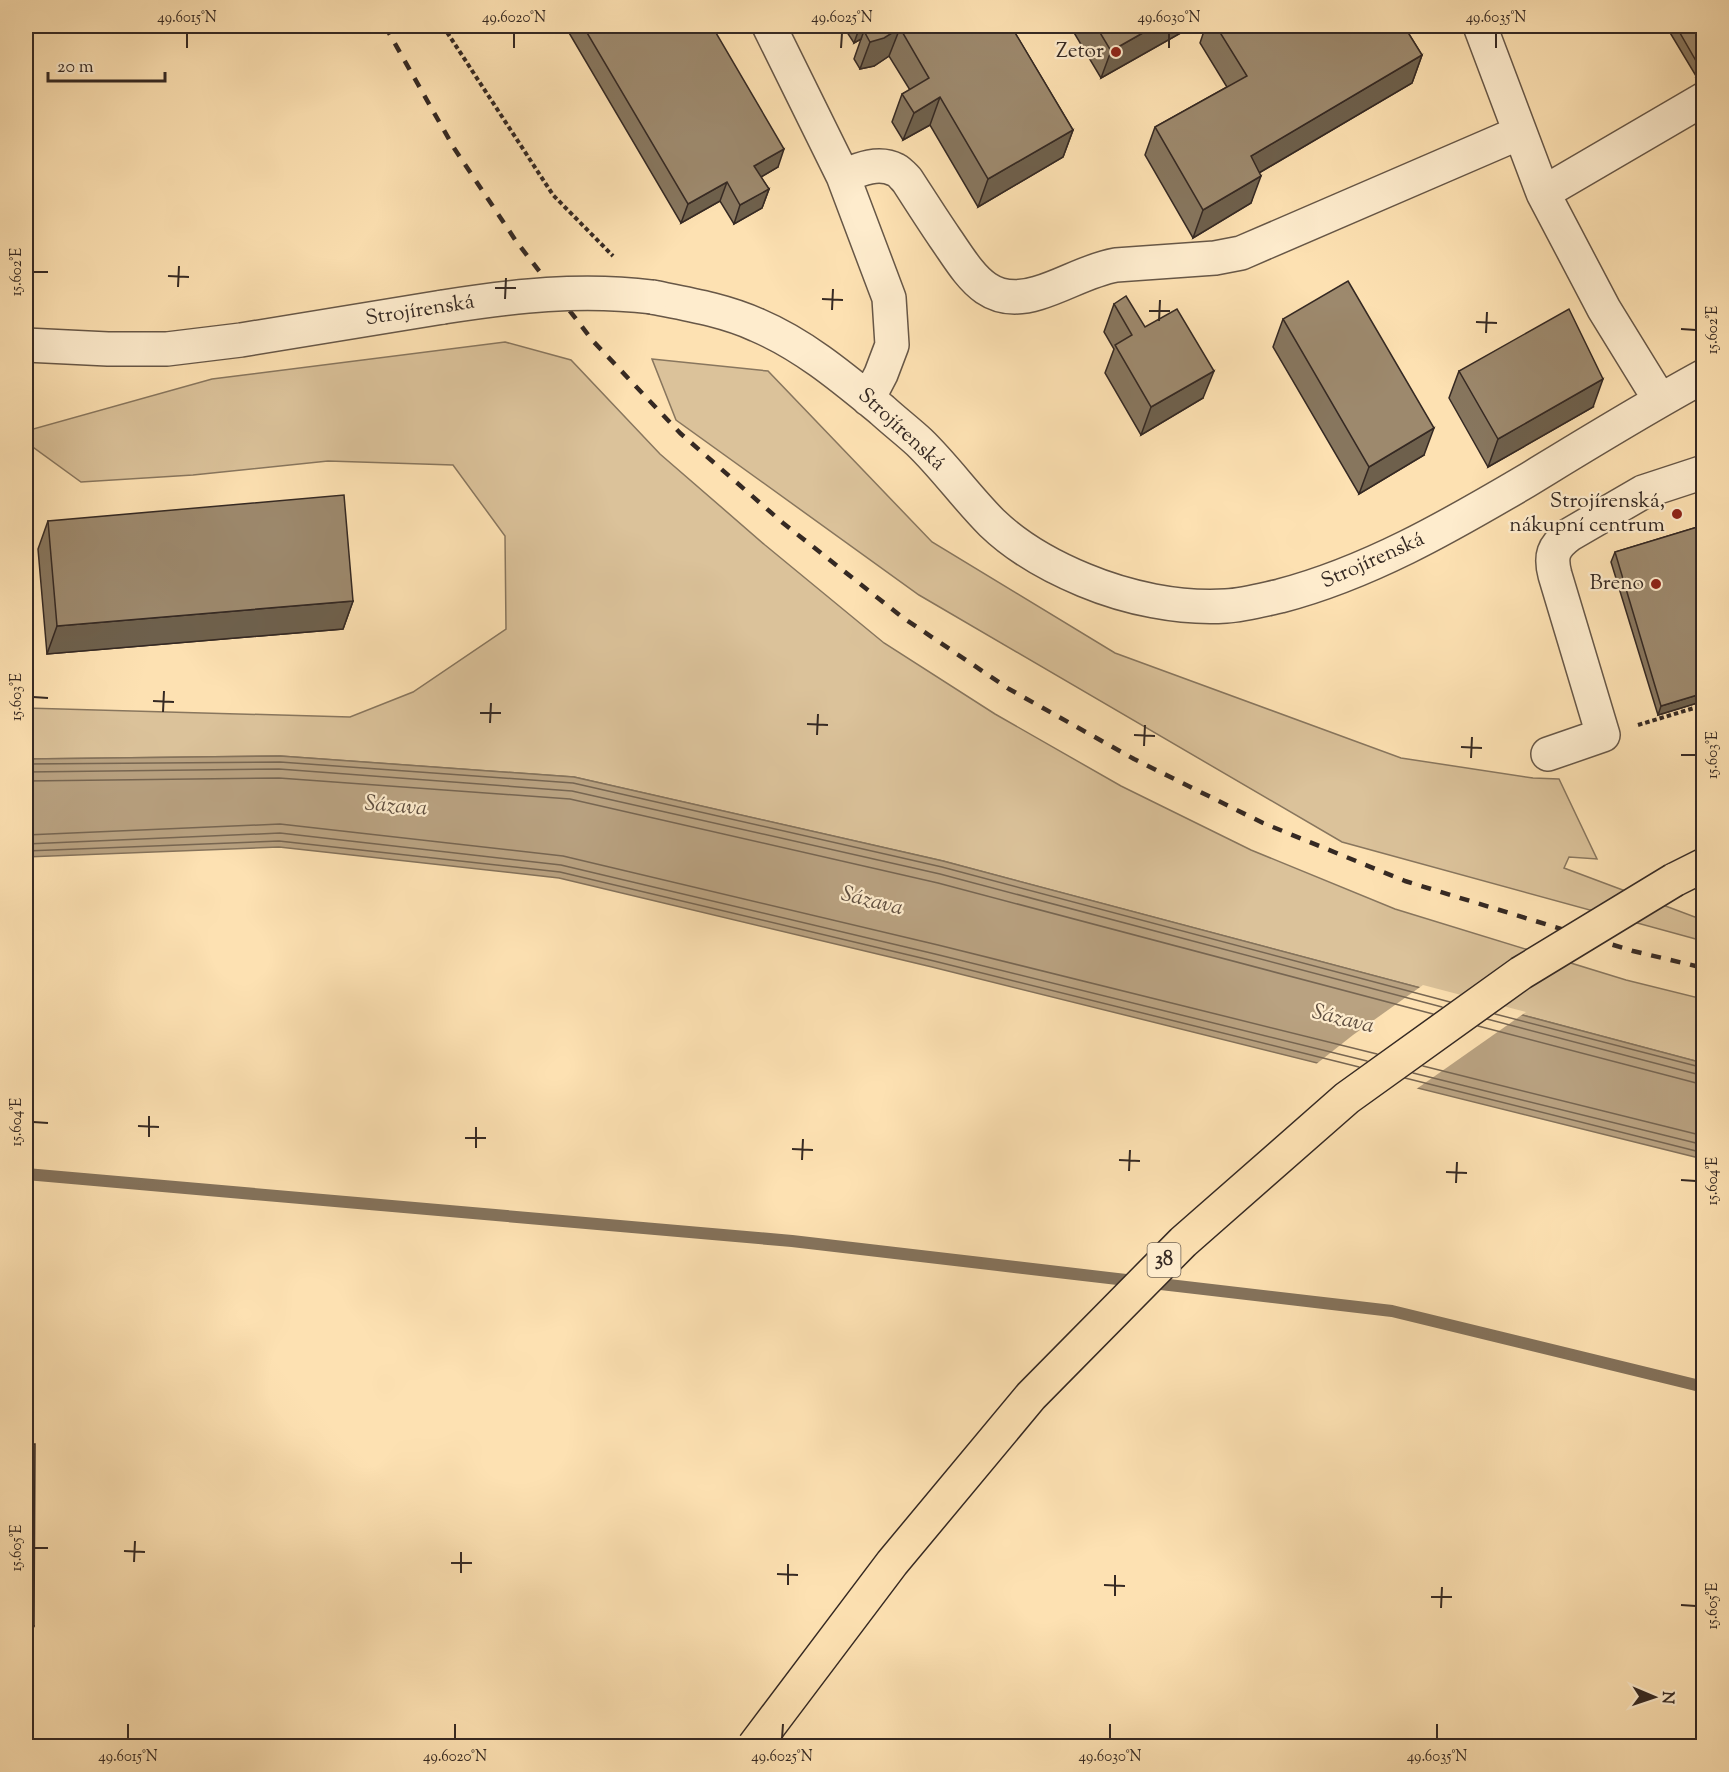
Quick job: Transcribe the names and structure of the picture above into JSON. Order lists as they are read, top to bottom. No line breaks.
{"streets":{"main road":["38"],"street":["Strojírenská"]},"water":["Sázava"],"places":["Zetor","Strojírenská, nákupní centrum","Breno"],"scale_bar":"20 m","north":"right","coordinates":["49.6015°N","49.6020°N","49.6025°N","49.6030°N","49.6035°N","15.602°E","15.603°E","15.604°E","15.605°E"]}
